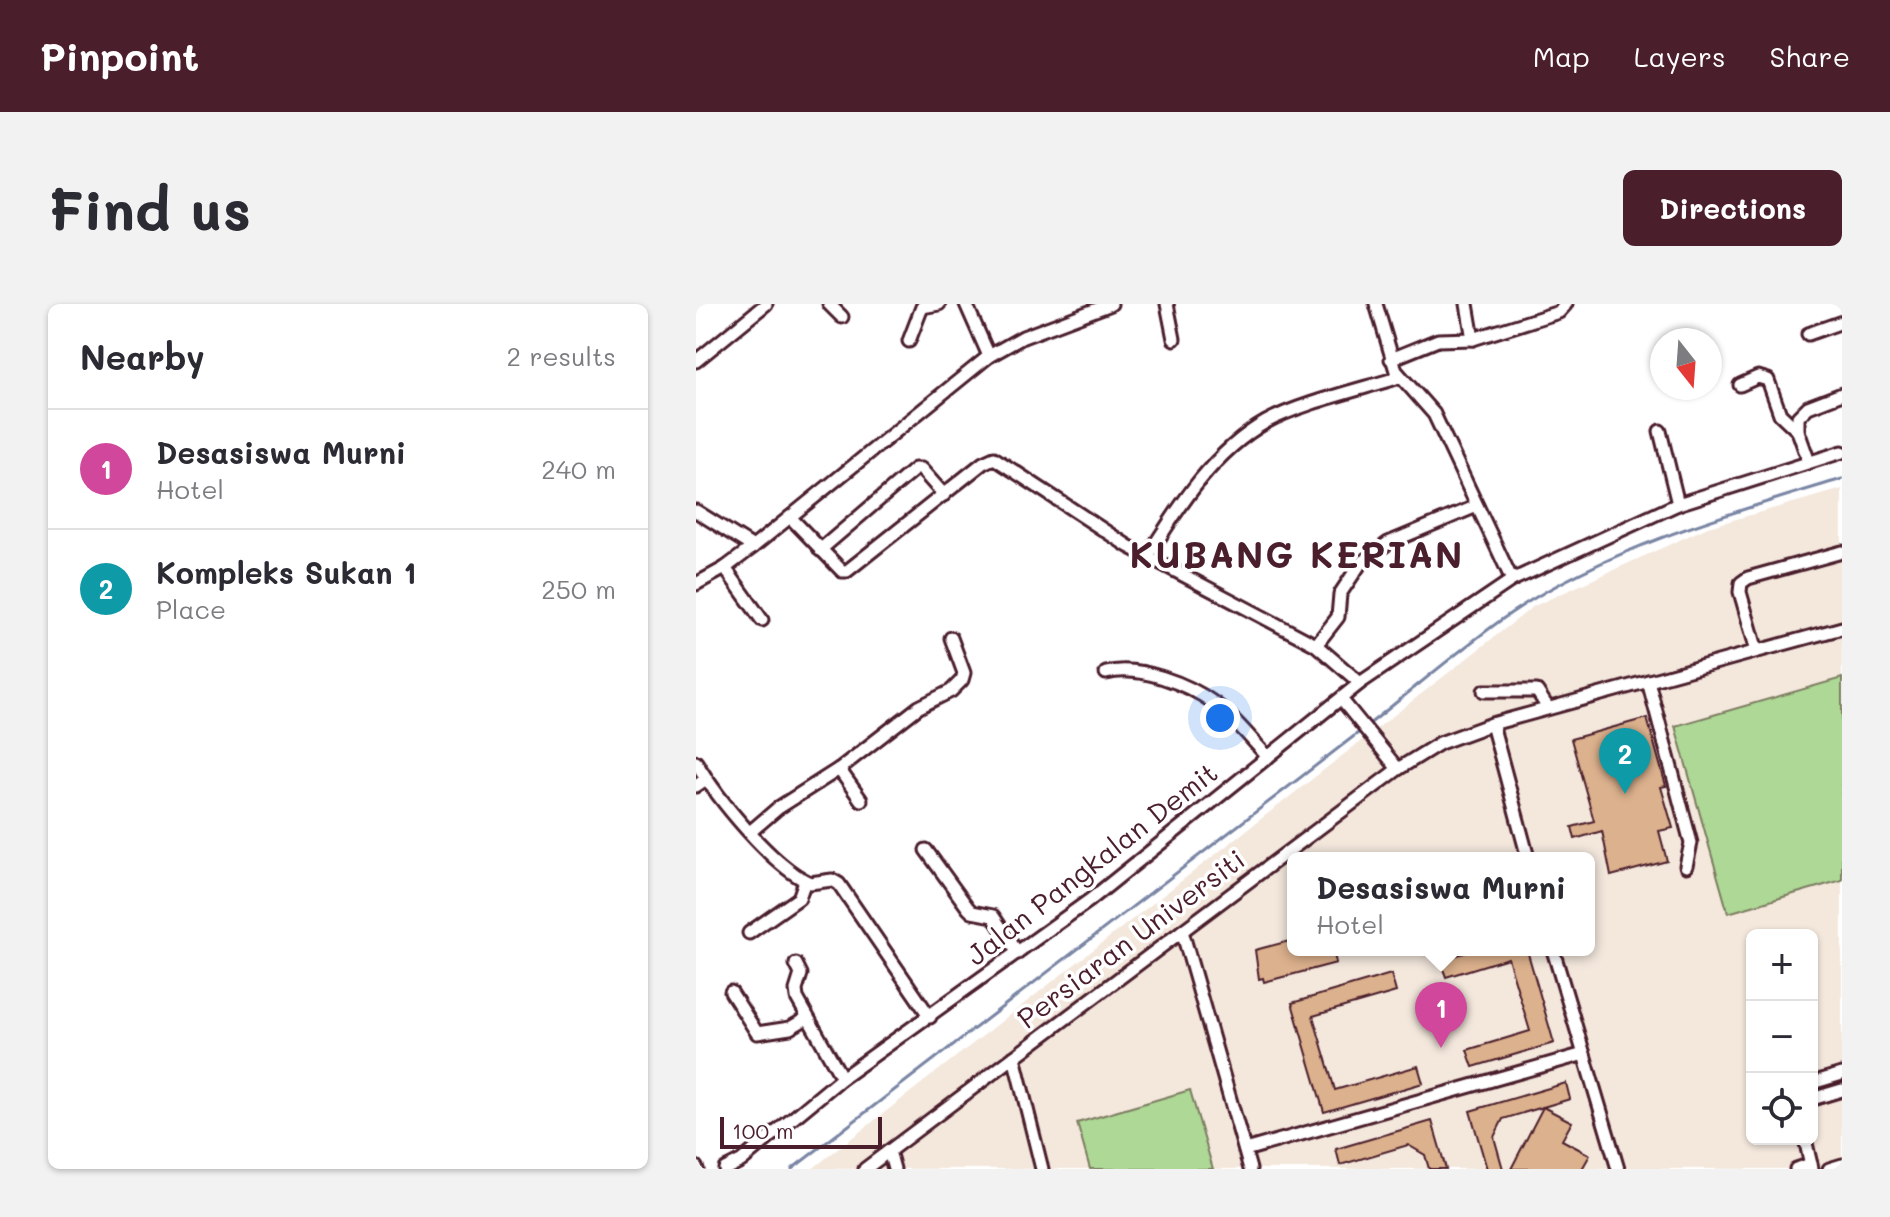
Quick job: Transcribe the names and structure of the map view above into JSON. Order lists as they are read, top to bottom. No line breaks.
{"streets":{"street":["Jalan Pangkalan Demit","Persiaran Universiti"]},"districts":["KUBANG KERIAN"],"scale_bar":"100 m","north":"bottom","page":{"header":"Pinpoint","nav":["Map","Layers","Share"],"buttons":"Directions","title":"Find us","heading":["Nearby","2 results"],"list":[{"mark":"1","name":"Desasiswa Murni","note":"Hotel","value":"240 m"},{"mark":"2","name":"Kompleks Sukan 1","note":"Place","value":"250 m"}],"pins":["2","1"],"popup":["Desasiswa Murni","Hotel"],"map_buttons":["+","−"],"scale":"100 m"}}
